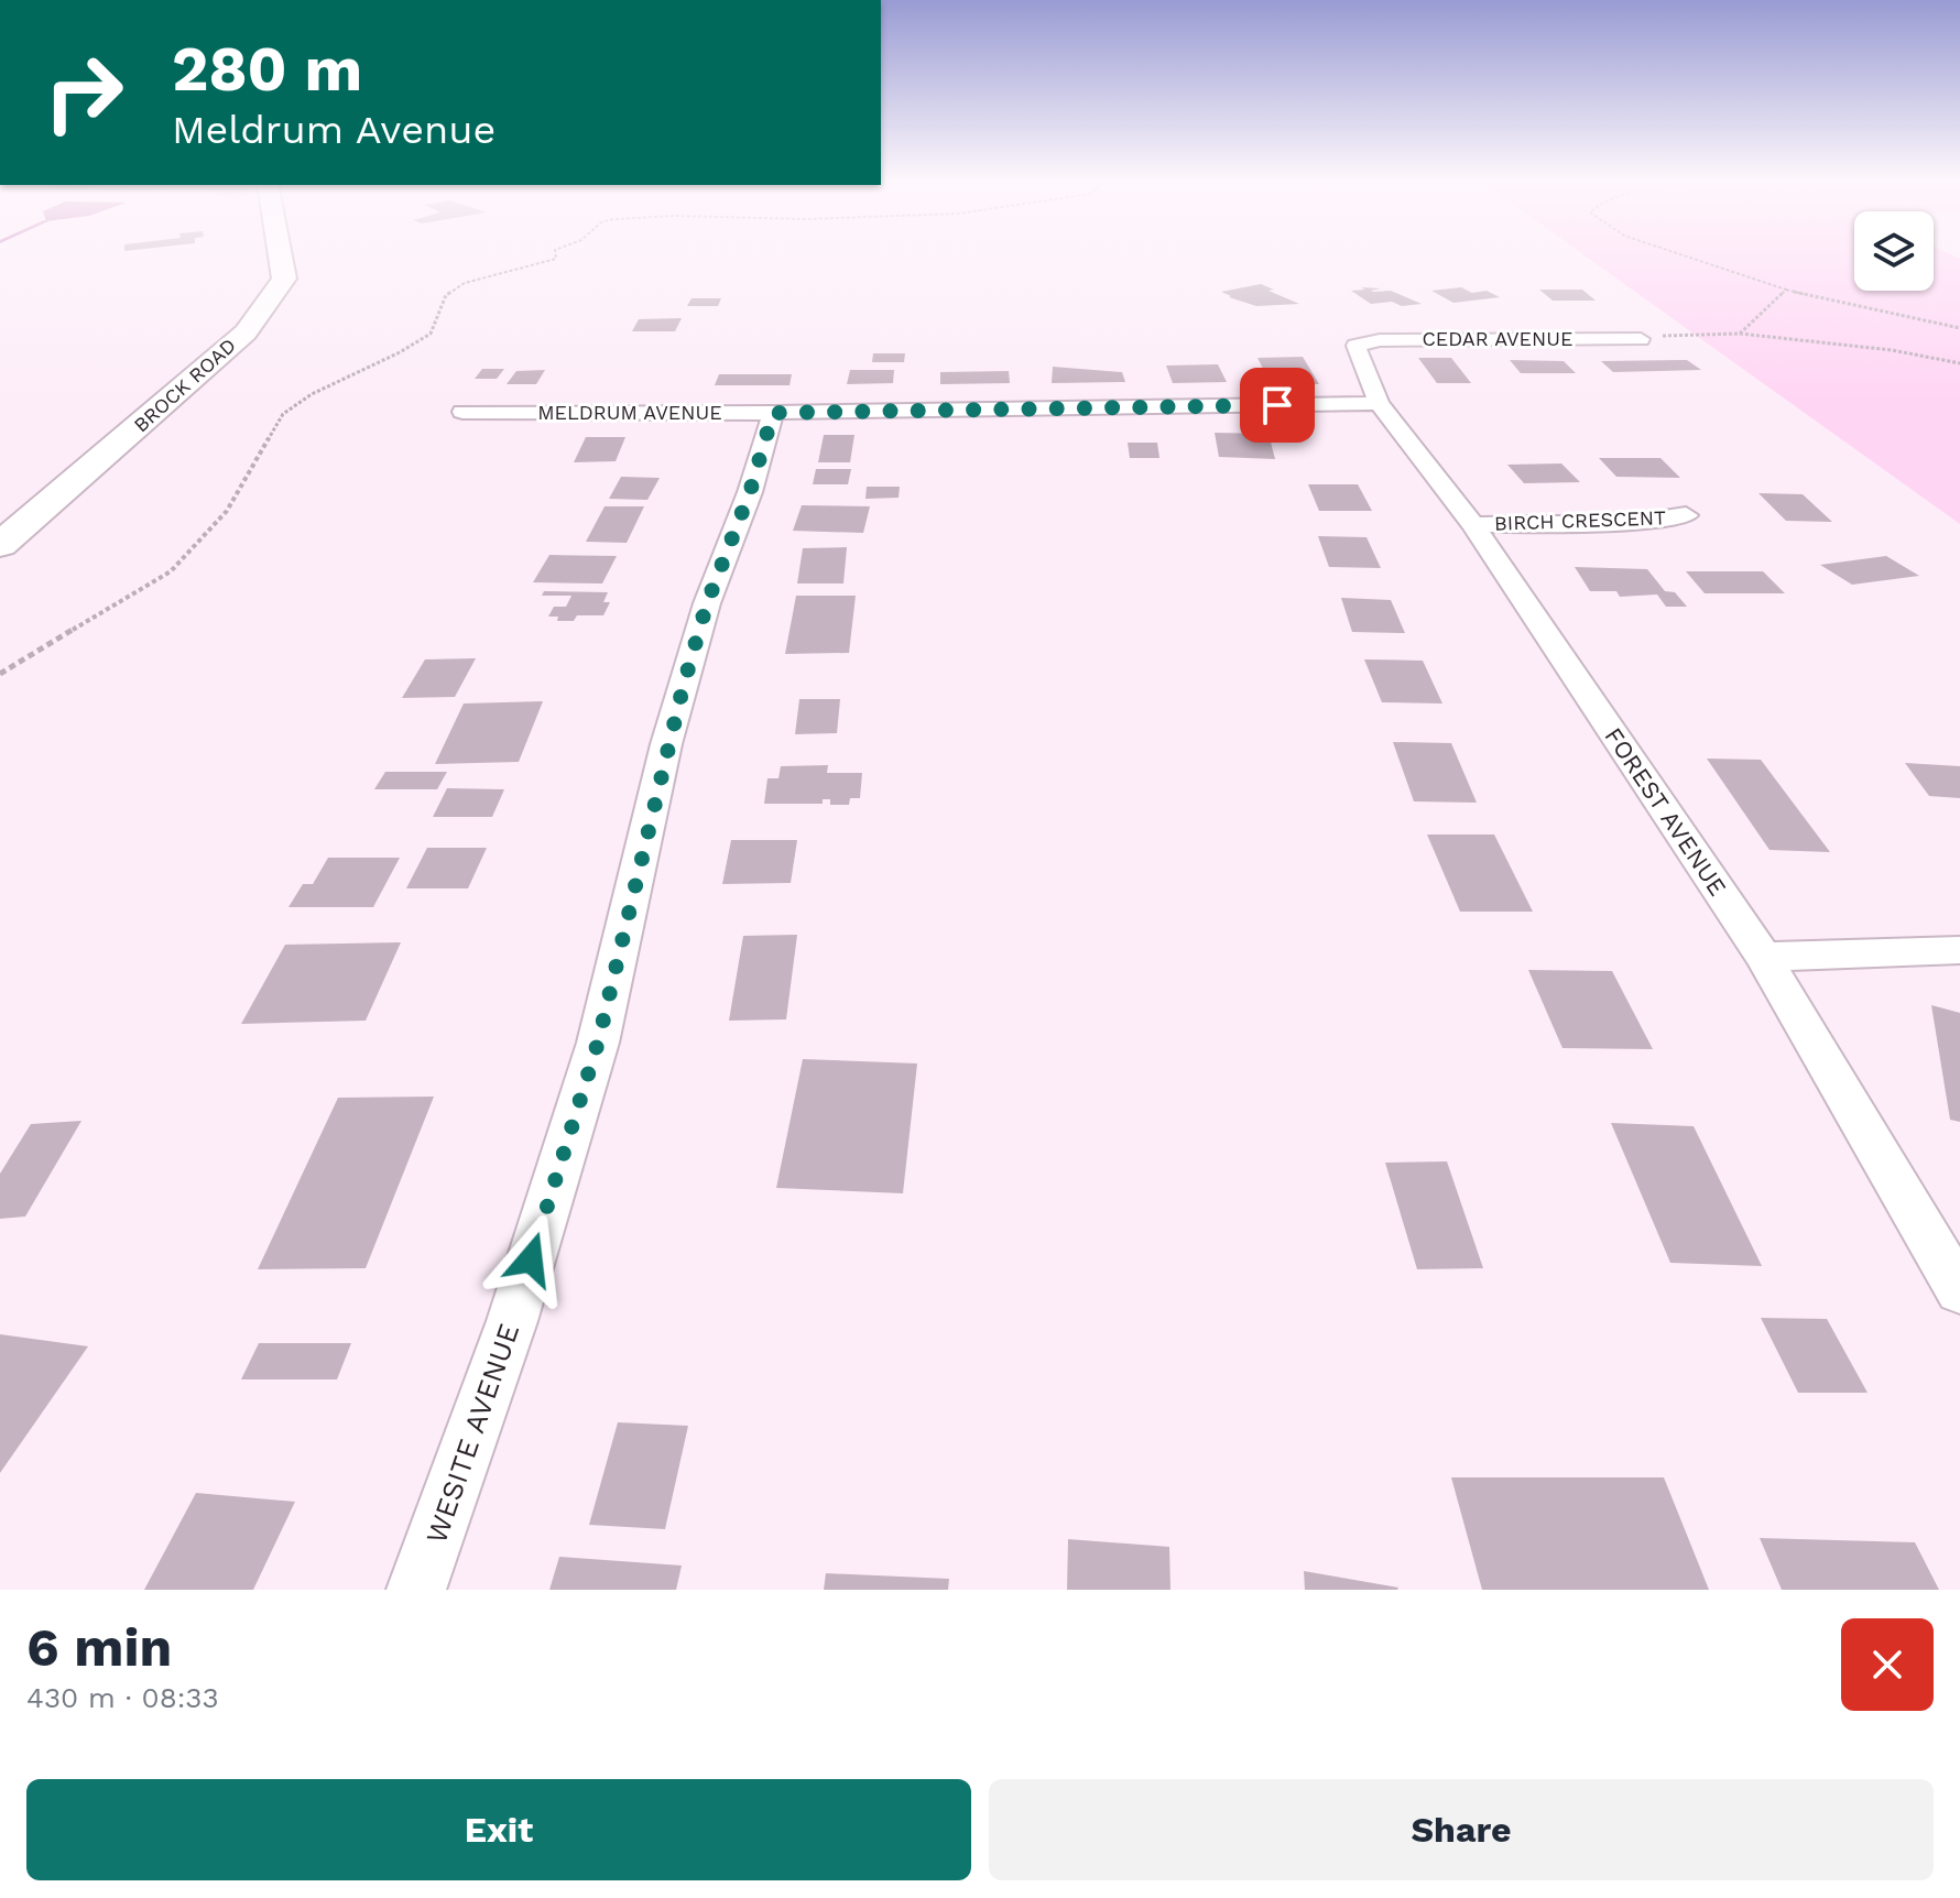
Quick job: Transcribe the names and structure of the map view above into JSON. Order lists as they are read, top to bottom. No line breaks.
{"streets":{"main road":["BROCK ROAD"],"street":["CEDAR AVENUE","MELDRUM AVENUE","BIRCH CRESCENT","FOREST AVENUE","WESITE AVENUE"]},"crossings":[["CEDAR AVENUE","FOREST AVENUE"],["MELDRUM AVENUE","FOREST AVENUE"],["MELDRUM AVENUE","WESITE AVENUE"],["BIRCH CRESCENT","FOREST AVENUE"]],"page":{"turn":["280 m","Meldrum Avenue"],"heading":["6 min","430 m · 08:33"],"buttons":["Exit","Share"]}}
